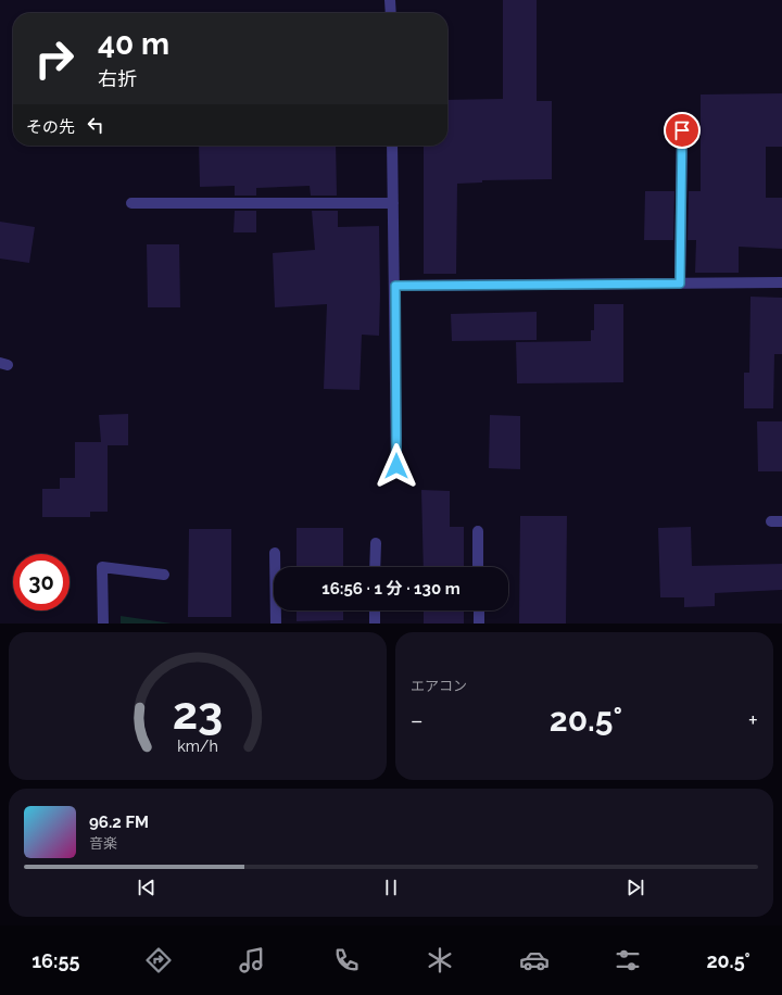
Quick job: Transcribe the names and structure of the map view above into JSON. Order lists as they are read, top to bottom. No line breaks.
{"page":{"turn":["40 m","右折"],"then":"その先","limit":"30","trip":"16:56 · 1 分 · 130 m","tile":"エアコン","heat":["−","20.5°","+"],"song":["96.2 FM","音楽"],"tabs":["16:55","20.5°"],"gauge":["23","km/h"]}}
